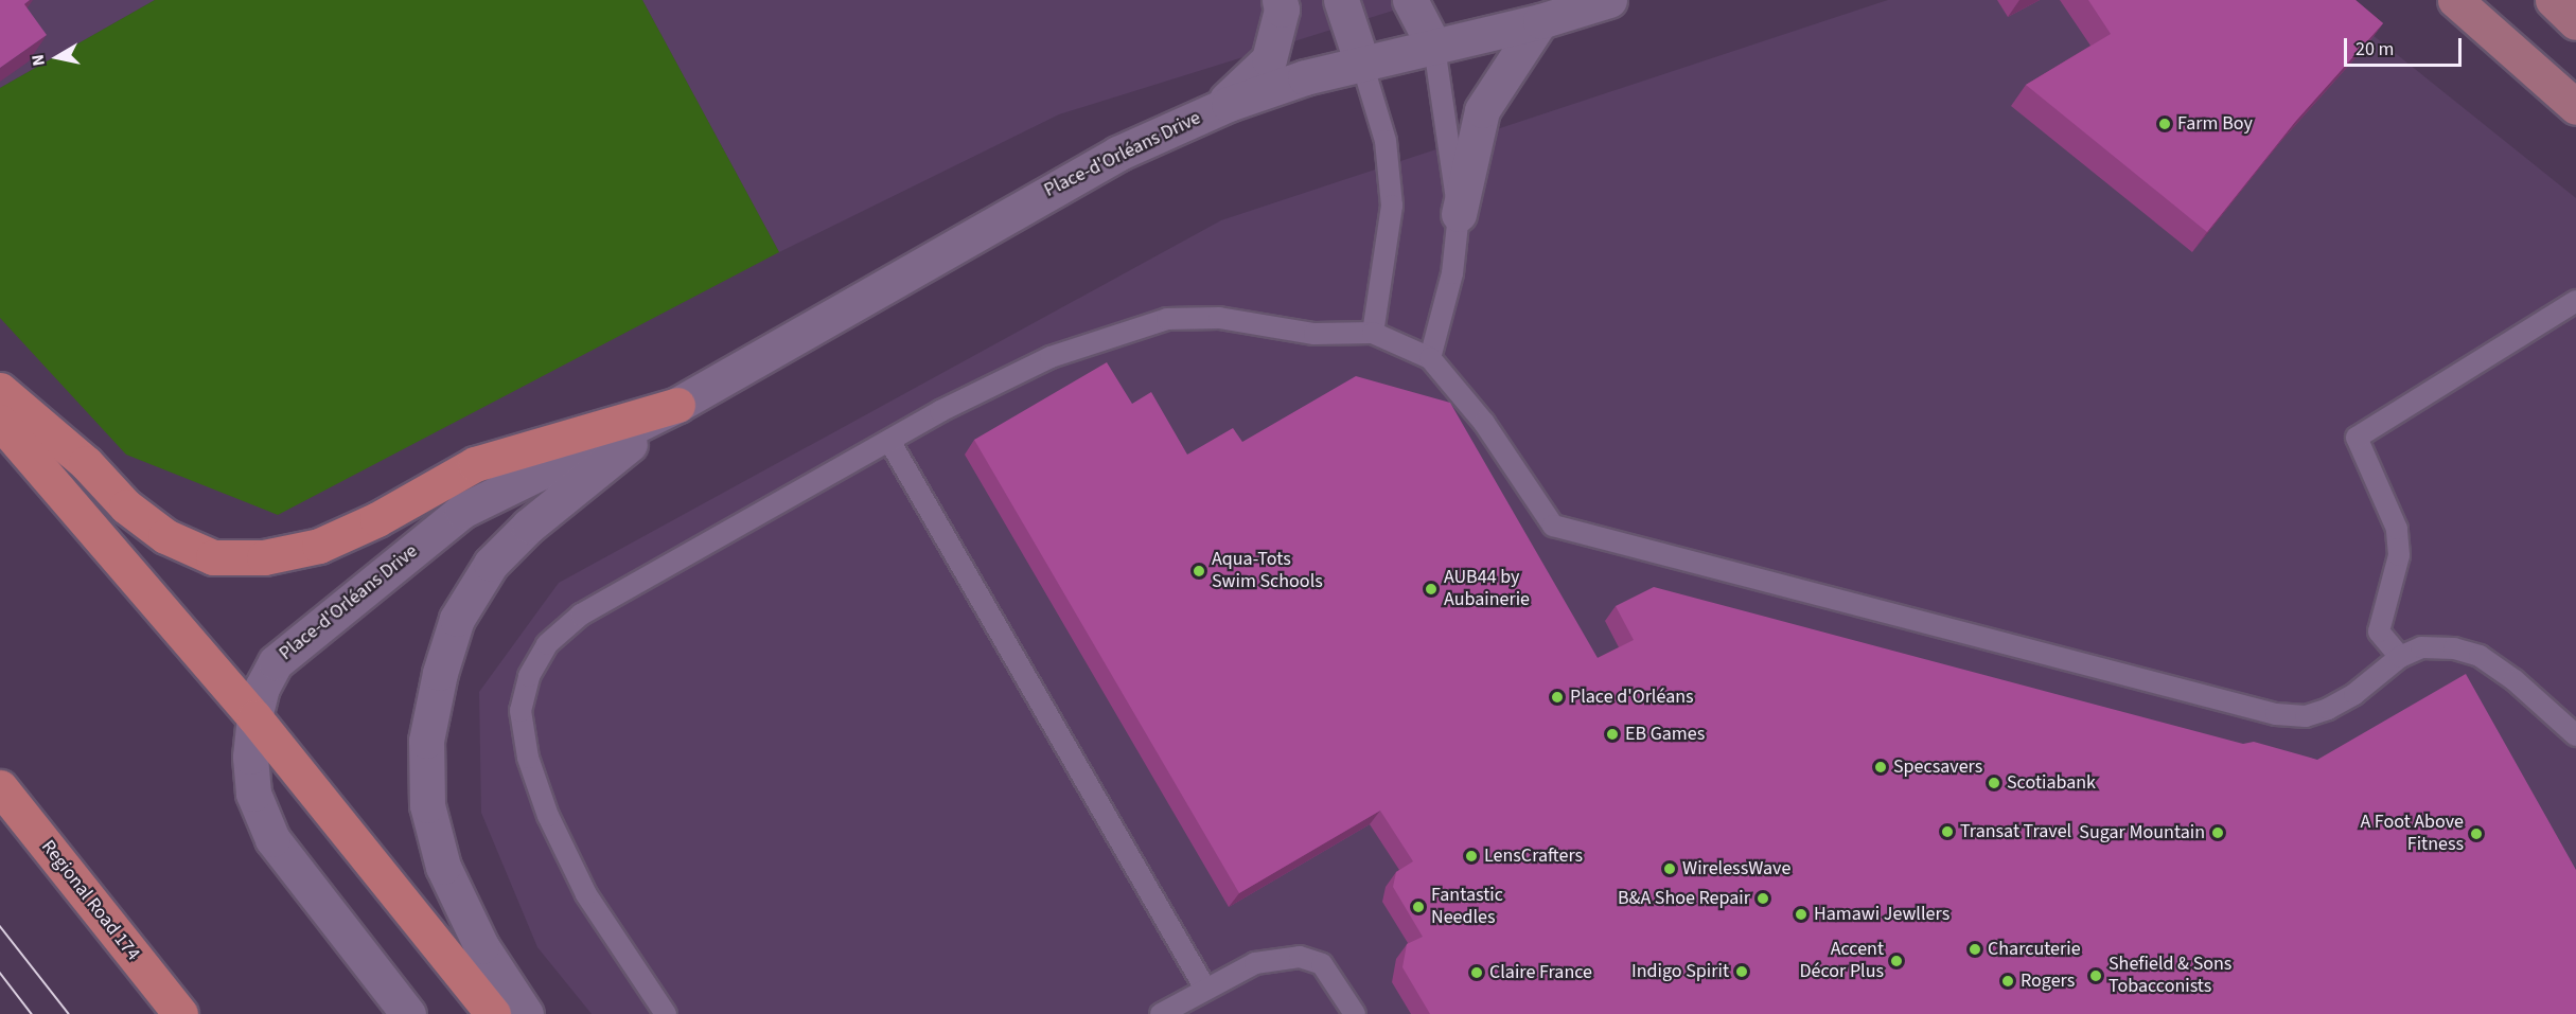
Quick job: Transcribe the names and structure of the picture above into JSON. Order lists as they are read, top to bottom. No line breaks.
{"streets":{"highway":["Regional Road 174"],"main road":["Place-d'Orléans Drive"]},"places":["Farm Boy","Aqua-Tots Swim Schools","AUB44 by Aubainerie","Place d'Orléans","EB Games","Specsavers","Scotiabank","Transat Travel","Sugar Mountain","A Foot Above Fitness","LensCrafters","WirelessWave","B&A Shoe Repair","Fantastic Needles","Hamawi Jewllers","Charcuterie","Accent Décor Plus","Indigo Spirit","Claire France","Shefield & Sons Tobacconists","Rogers"],"scale_bar":"20 m","north":"left"}
